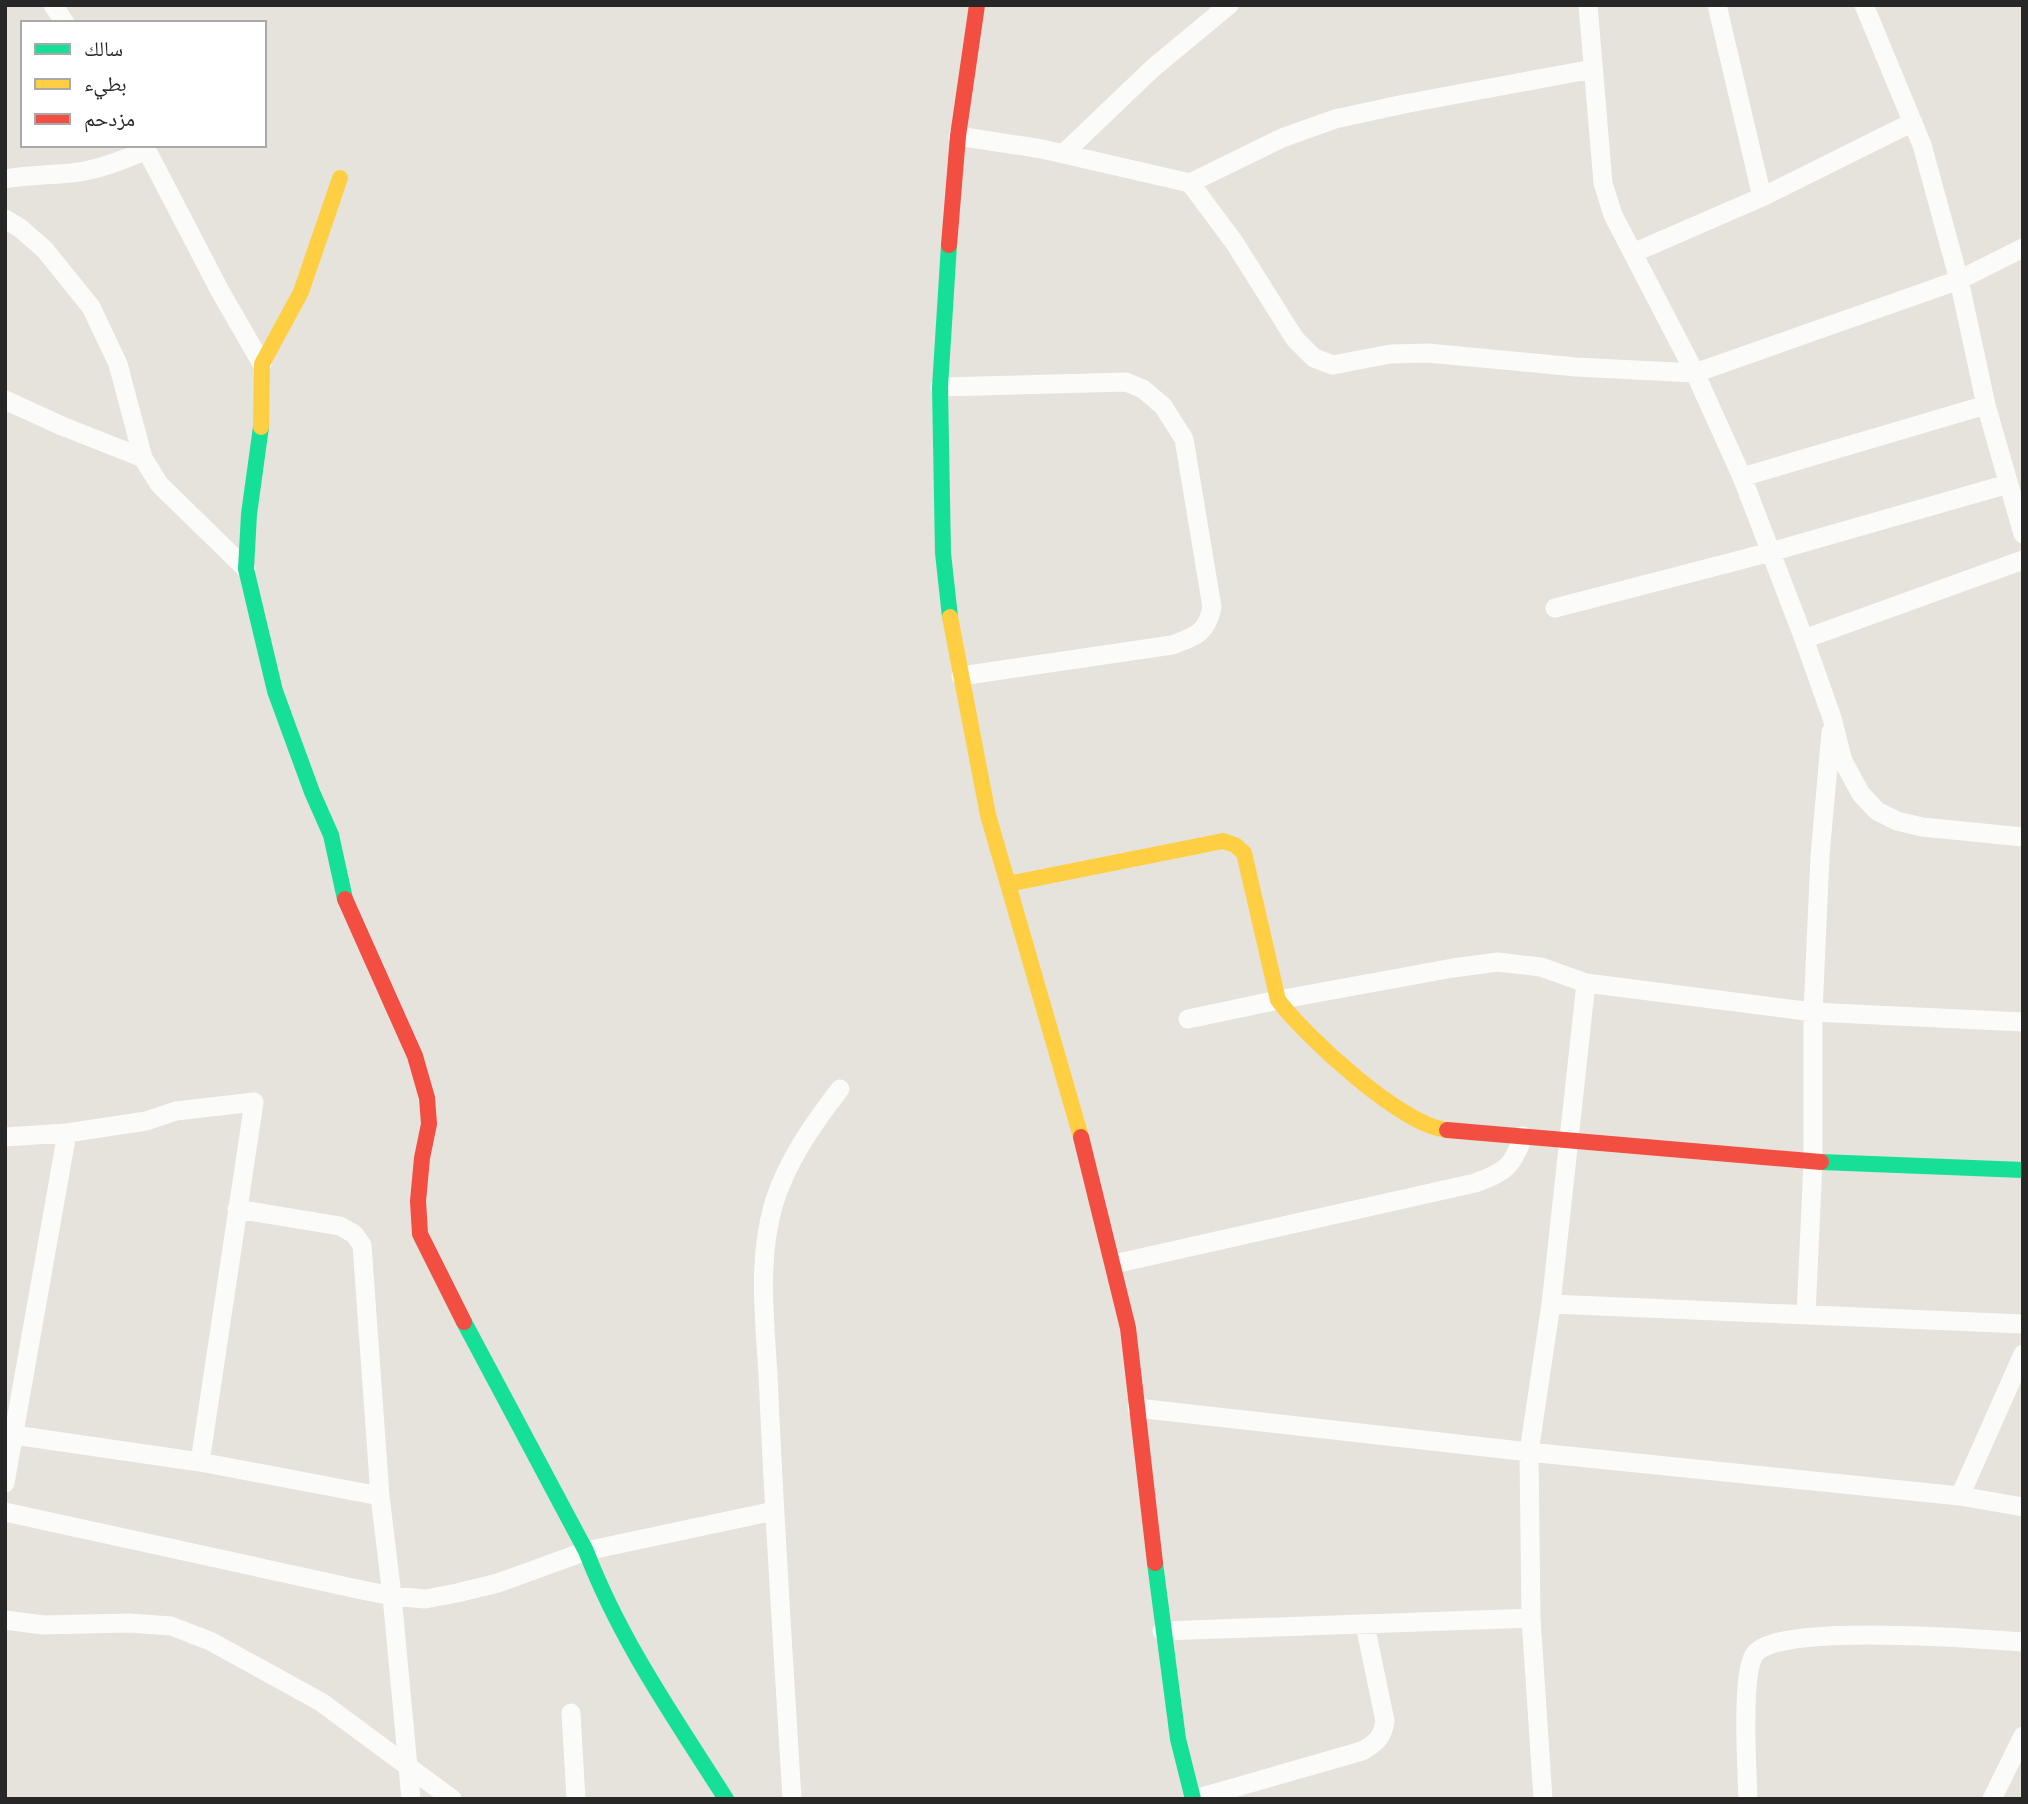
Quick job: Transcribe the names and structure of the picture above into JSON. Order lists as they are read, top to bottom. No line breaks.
{"legend":["سالك","بطيء","مزدحم"]}
